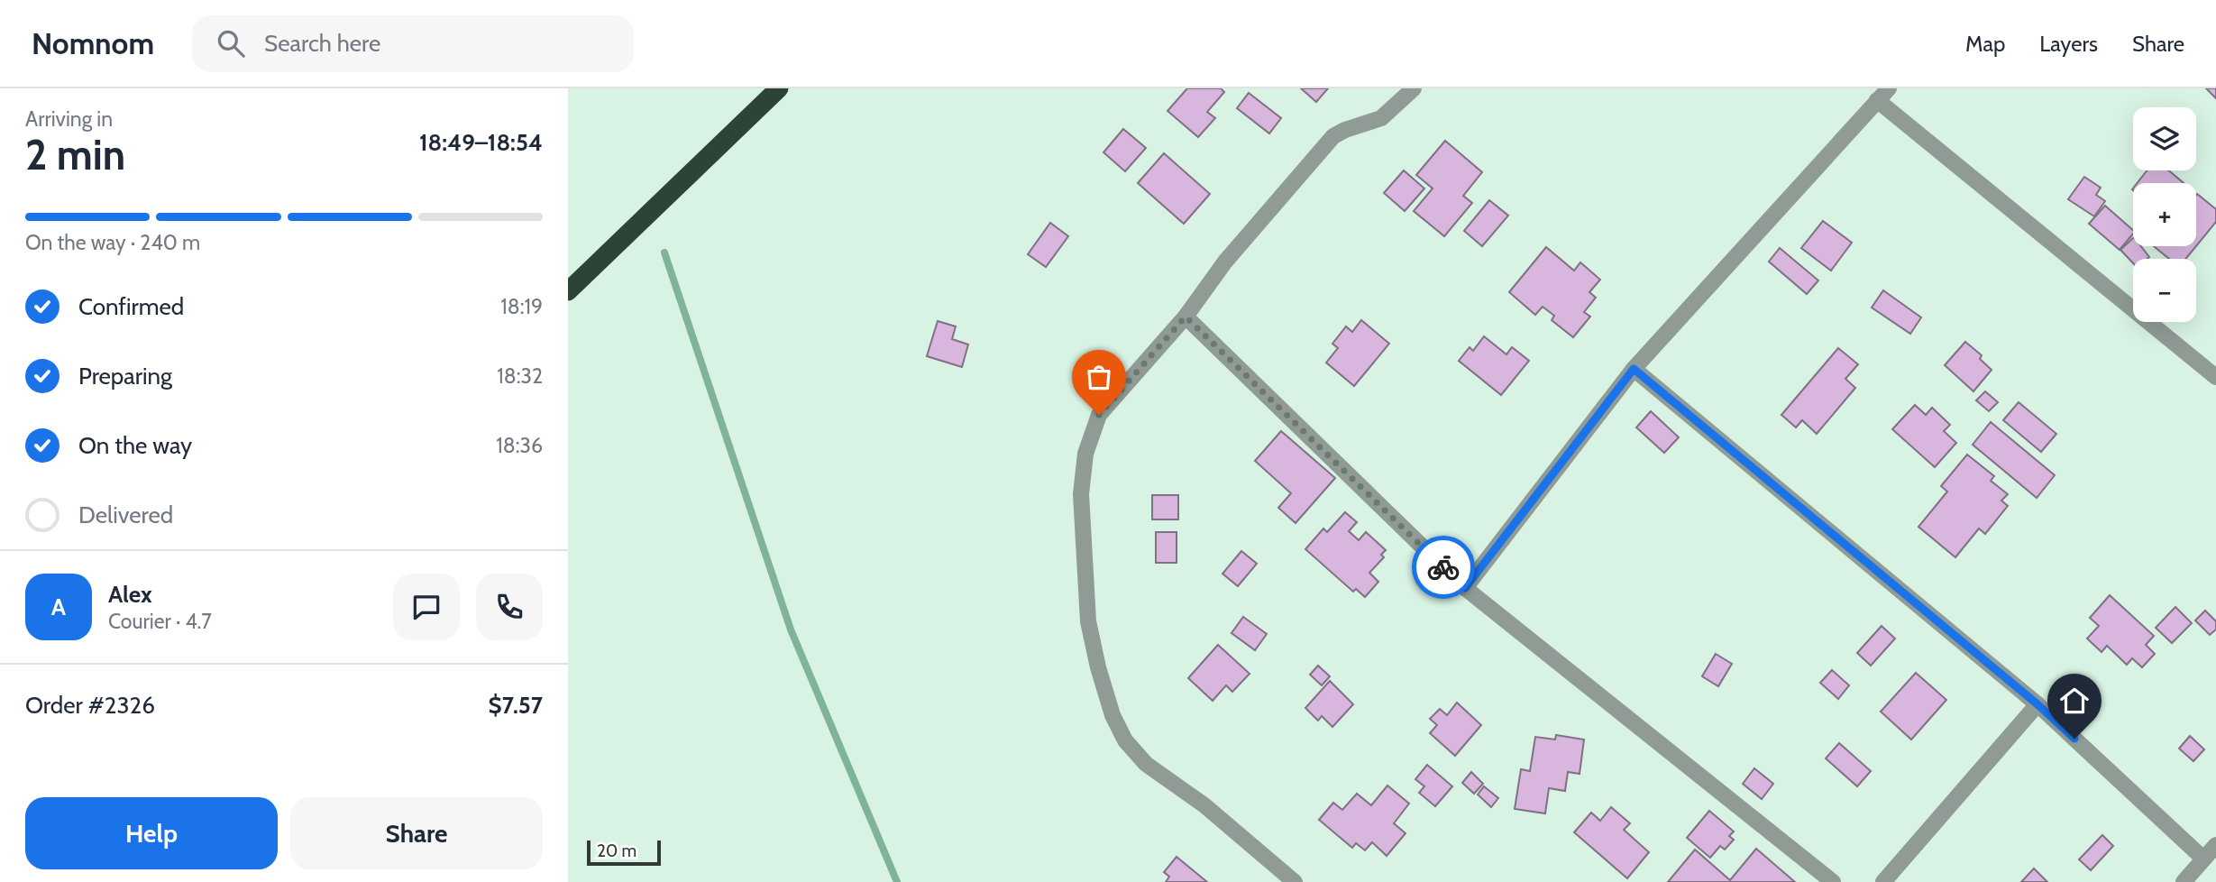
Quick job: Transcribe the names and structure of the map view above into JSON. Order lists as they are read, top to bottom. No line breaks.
{"scale_bar":"20 m","page":{"header":"Nomnom","search":"Search here","nav":["Map","Layers","Share"],"heading":["2 min","Arriving in","18:49–18:54"],"panel":["Alex","Courier · 4.7","Order #2326","$7.57"],"map_buttons":["+","−"],"bar":"On the way · 240 m","list":[["Confirmed","18:19"],["Preparing","18:32"],["On the way","18:36"],"Delivered"],"round":"A","buttons":["Help","Share"],"scale":"20 m"}}
